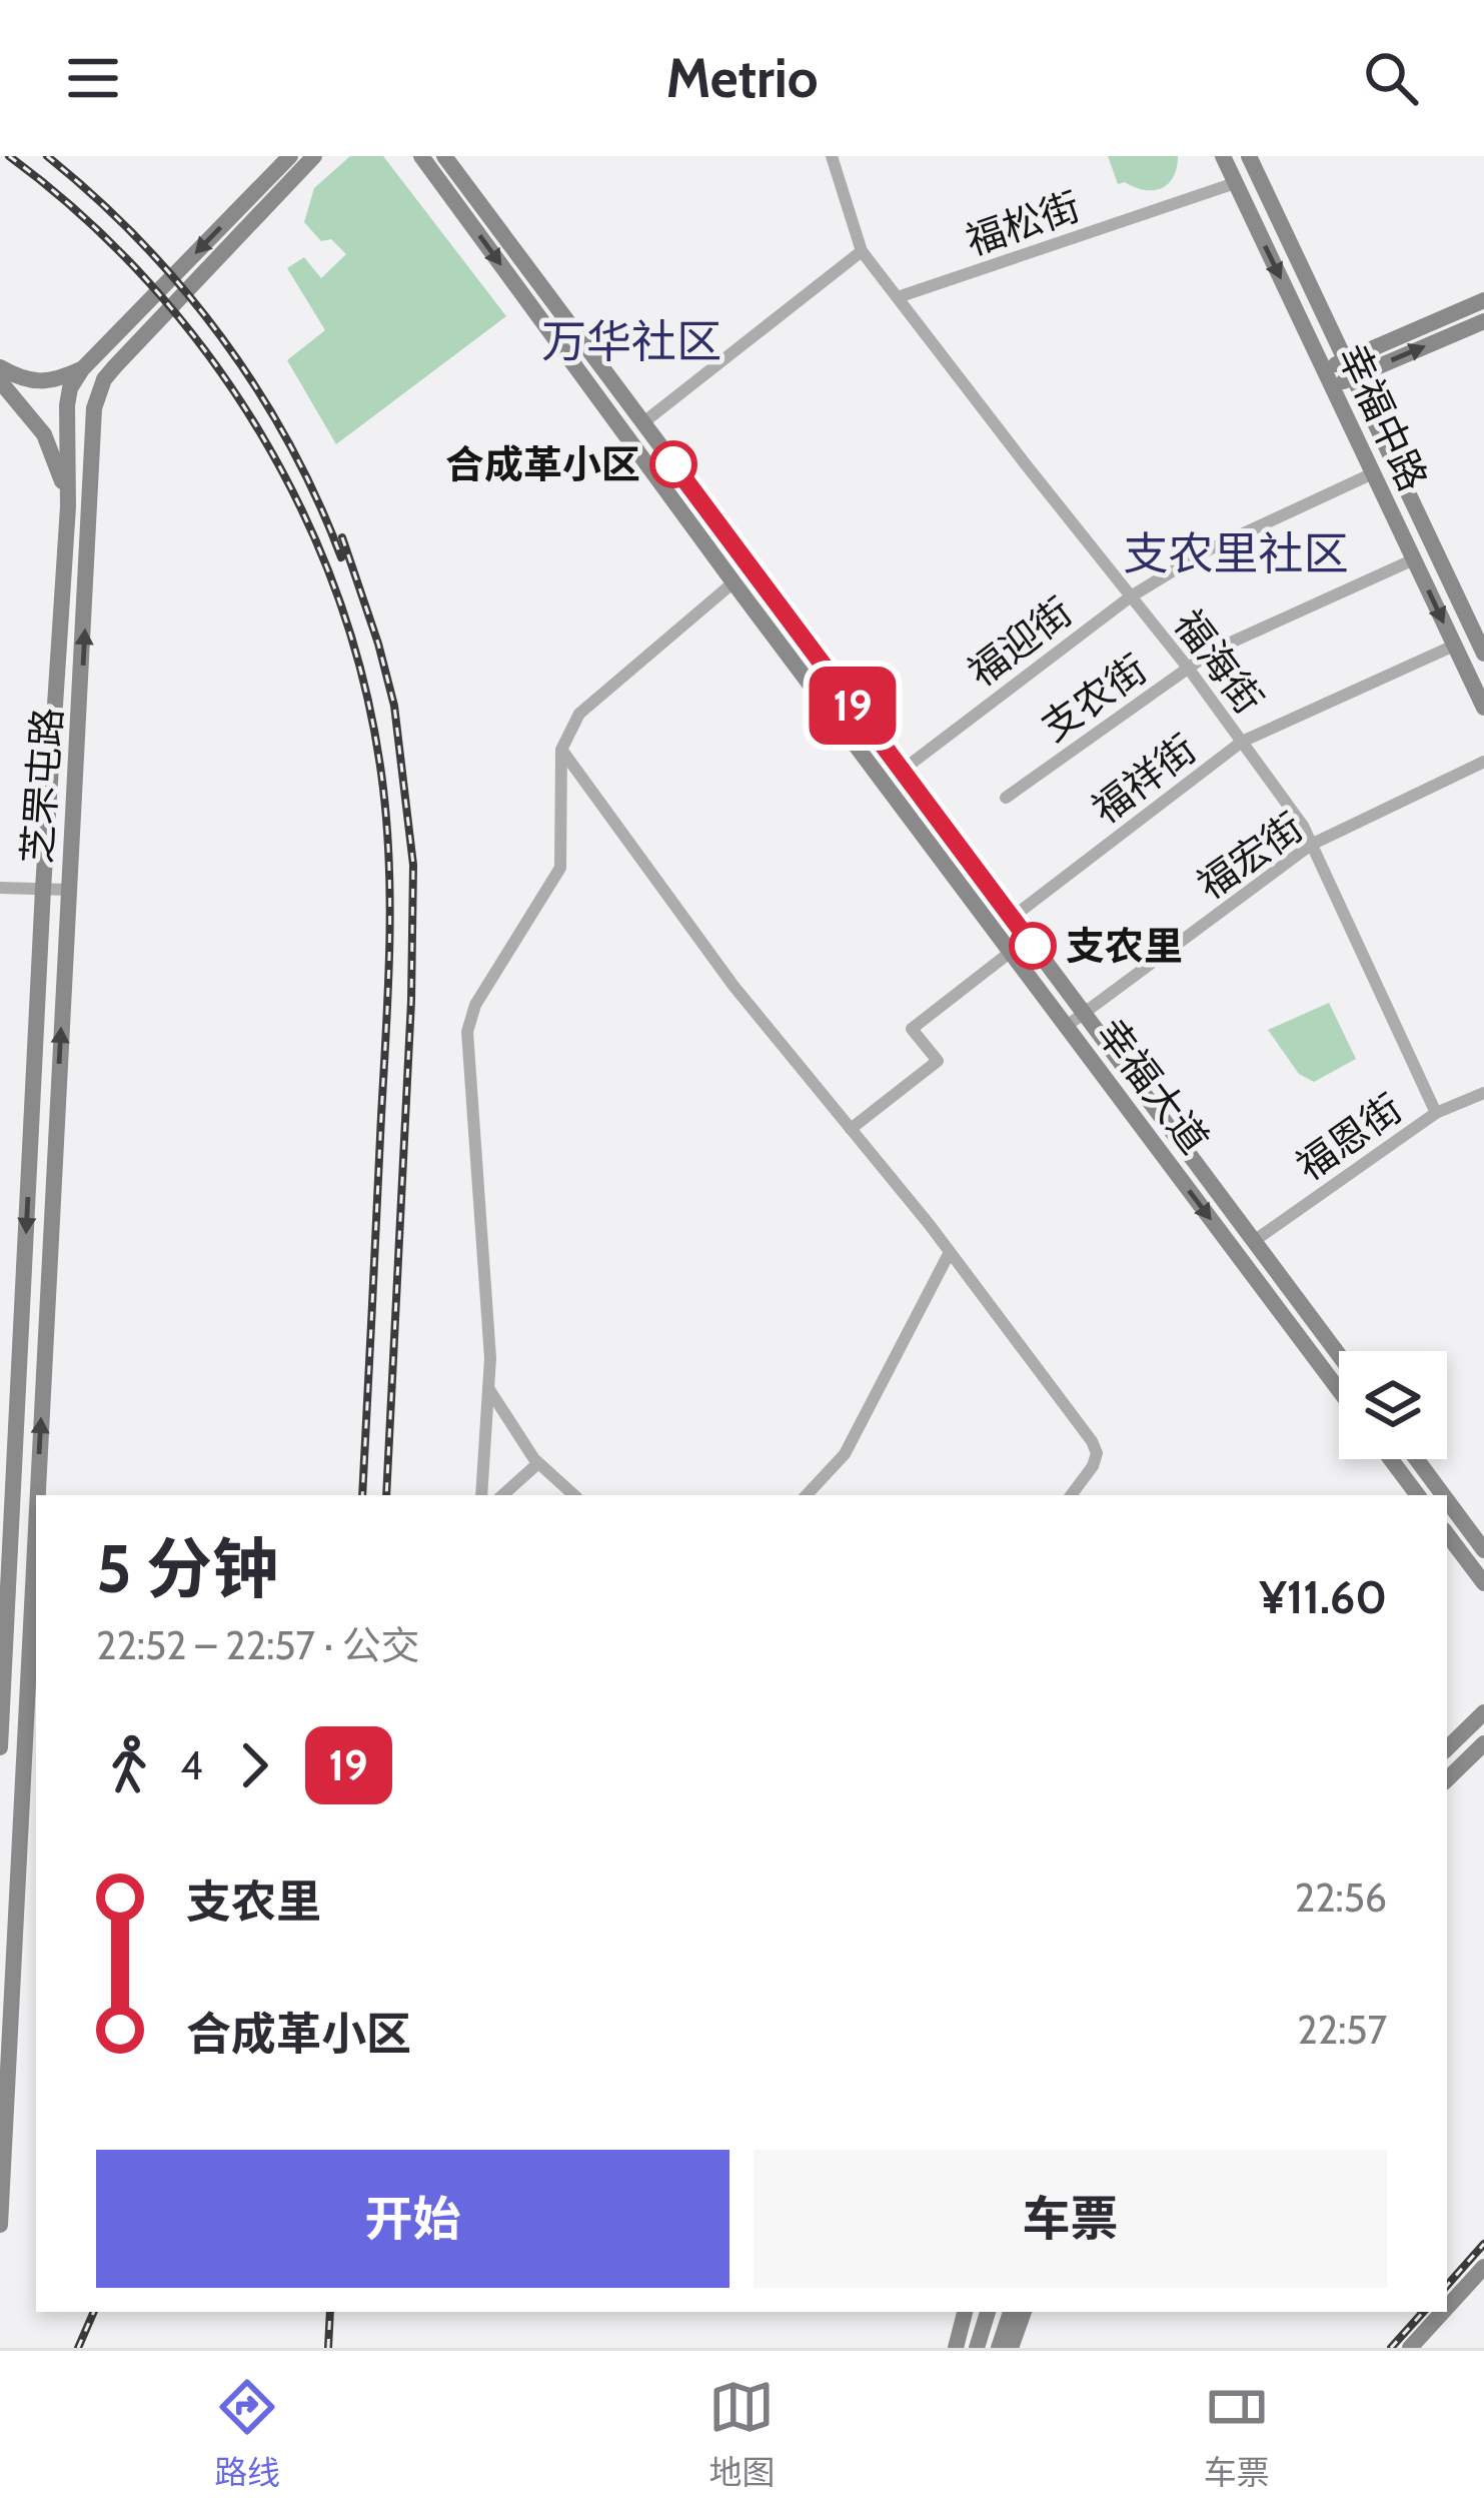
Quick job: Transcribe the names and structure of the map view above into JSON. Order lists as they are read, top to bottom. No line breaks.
{"streets":{"main road":["幸福中路","芝罘屯路","幸福大道"],"street":["福松街","福迎街","福海街","支农街","福祥街","福宏街","福恩街"]},"crossings":[["福松街","幸福中路"],["福松街","福海街"],["幸福中路","福迎街"],["幸福中路","支农街"],["幸福中路","福祥街"],["福迎街","福海街"],["福迎街","幸福大道"],["福海街","支农街"],["福海街","福祥街"],["福海街","福宏街"],["福海街","福恩街"],["福祥街","幸福大道"],["福宏街","幸福大道"],["幸福大道","福恩街"]],"districts":["万华社区","支农里社区"],"places":["合成革小区","支农里"],"lines":["bus line 19"],"page":{"header":"Metrio","on_map":"19","heading":["5 分钟","22:52 – 22:57 · 公交","¥11.60"],"legs":["4","19"],"list":[{"name":"支农里","value":"22:56"},{"name":"合成革小区","value":"22:57"}],"buttons":["开始","车票"],"tabs":["路线","地图","车票"]}}
